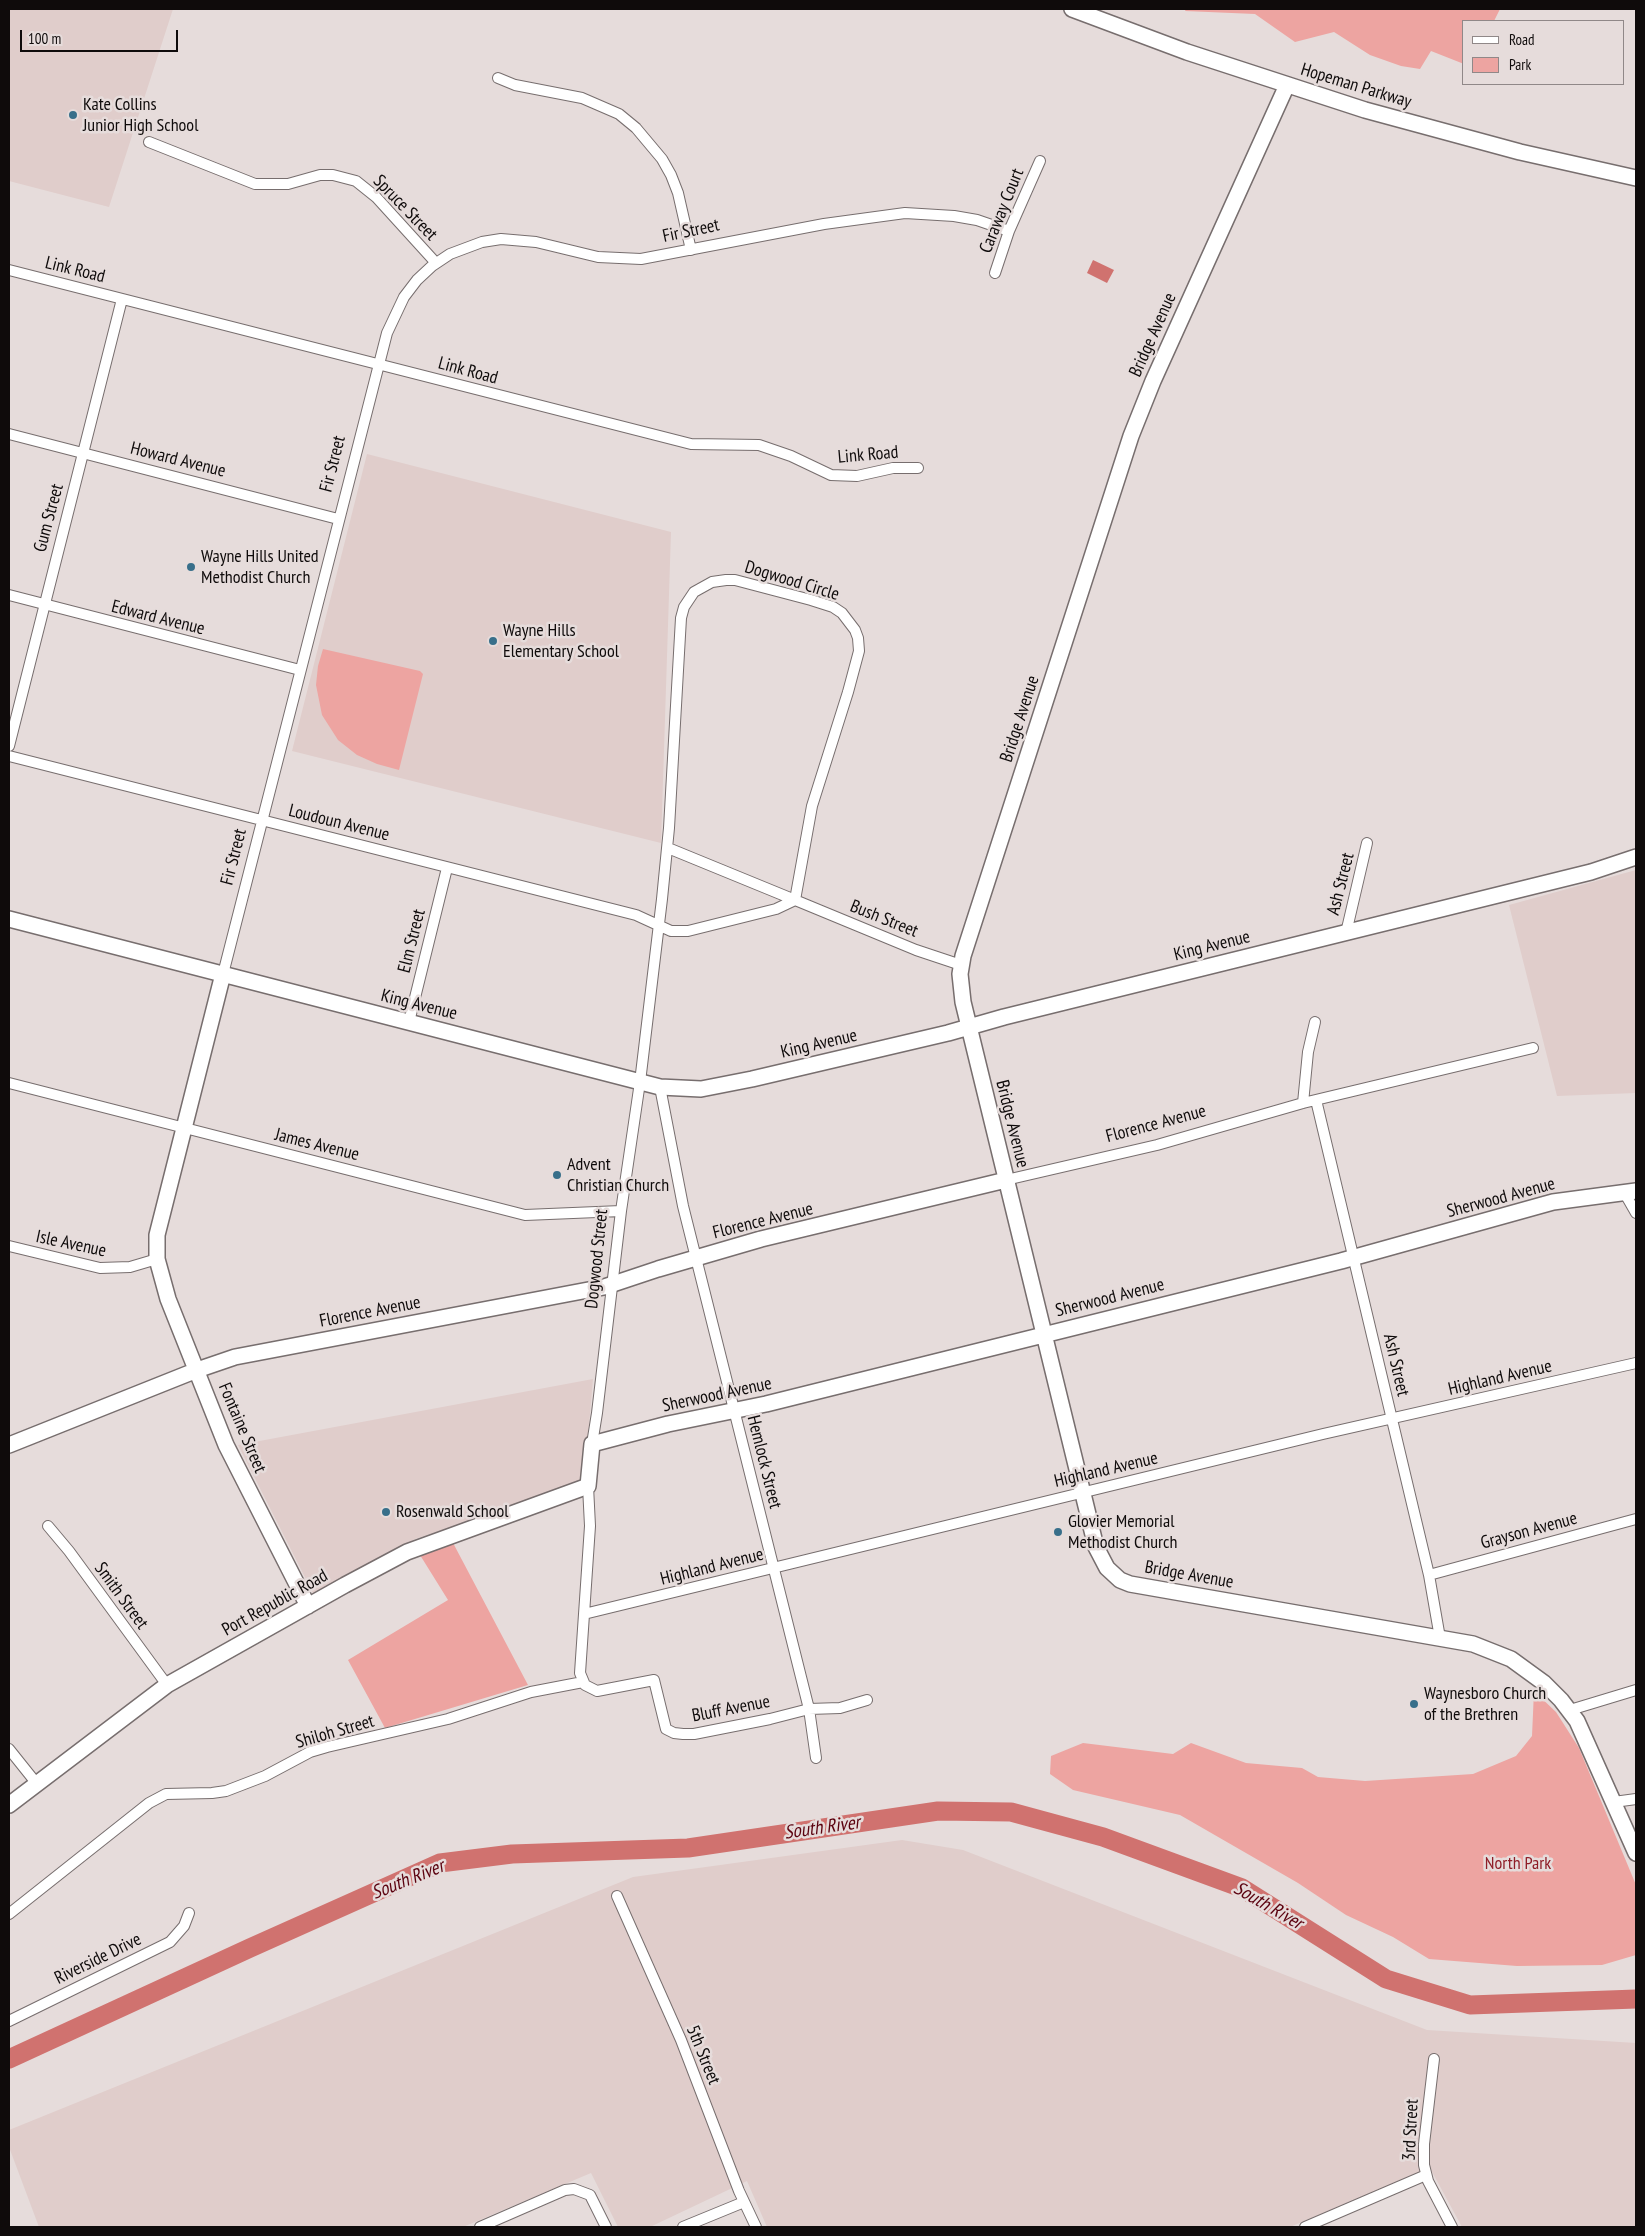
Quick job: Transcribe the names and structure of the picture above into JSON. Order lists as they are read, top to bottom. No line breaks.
{"streets":{"street":["Hopeman Parkway","Spruce Street","Caraway Court","Fir Street","Link Road","Bridge Avenue","Howard Avenue","Gum Street","Dogwood Circle","Edward Avenue","Loudoun Avenue","Ash Street","Bush Street","Elm Street","King Avenue","Florence Avenue","James Avenue","Sherwood Avenue","Isle Avenue","Dogwood Street","Highland Avenue","Fontaine Street","Hemlock Street","Grayson Avenue","Smith Street","Port Republic Road","Bluff Avenue","Shiloh Street","Riverside Drive","5th Street","3rd Street"]},"crossings":[["Hopeman Parkway","Bridge Avenue"],["Spruce Street","Fir Street"],["Caraway Court","Fir Street"],["Fir Street","Link Road"],["Fir Street","Howard Avenue"],["Fir Street","Edward Avenue"],["Fir Street","Loudoun Avenue"],["Fir Street","King Avenue"],["Fir Street","James Avenue"],["Fir Street","Isle Avenue"],["Fir Street","Fontaine Street"],["Link Road","Gum Street"],["Bridge Avenue","Ash Street"],["Bridge Avenue","Bush Street"],["Bridge Avenue","King Avenue"],["Bridge Avenue","Florence Avenue"],["Bridge Avenue","Sherwood Avenue"],["Bridge Avenue","Highland Avenue"],["Howard Avenue","Gum Street"],["Gum Street","Edward Avenue"],["Dogwood Circle","Bush Street"],["Dogwood Circle","Dogwood Street"],["Loudoun Avenue","Elm Street"],["Loudoun Avenue","Dogwood Street"],["Ash Street","King Avenue"],["Ash Street","Florence Avenue"],["Ash Street","Sherwood Avenue"],["Ash Street","Highland Avenue"],["Ash Street","Grayson Avenue"],["Bush Street","Dogwood Street"],["Elm Street","King Avenue"],["King Avenue","Dogwood Street"],["King Avenue","Hemlock Street"],["Florence Avenue","Dogwood Street"],["Florence Avenue","Fontaine Street"],["Florence Avenue","Hemlock Street"],["James Avenue","Dogwood Street"],["Sherwood Avenue","Dogwood Street"],["Sherwood Avenue","Hemlock Street"],["Isle Avenue","Fontaine Street"],["Dogwood Street","Highland Avenue"],["Dogwood Street","Port Republic Road"],["Highland Avenue","Hemlock Street"],["Fontaine Street","Port Republic Road"],["Hemlock Street","Bluff Avenue"],["Smith Street","Port Republic Road"],["Bluff Avenue","Shiloh Street"]],"water":["South River"],"parks":["North Park"],"places":["Kate Collins Junior High School","Wayne Hills United Methodist Church","Wayne Hills Elementary School","Advent Christian Church","Rosenwald School","Glovier Memorial Methodist Church","Waynesboro Church of the Brethren"],"legend":["Road","Park"],"scale_bar":"100 m"}
